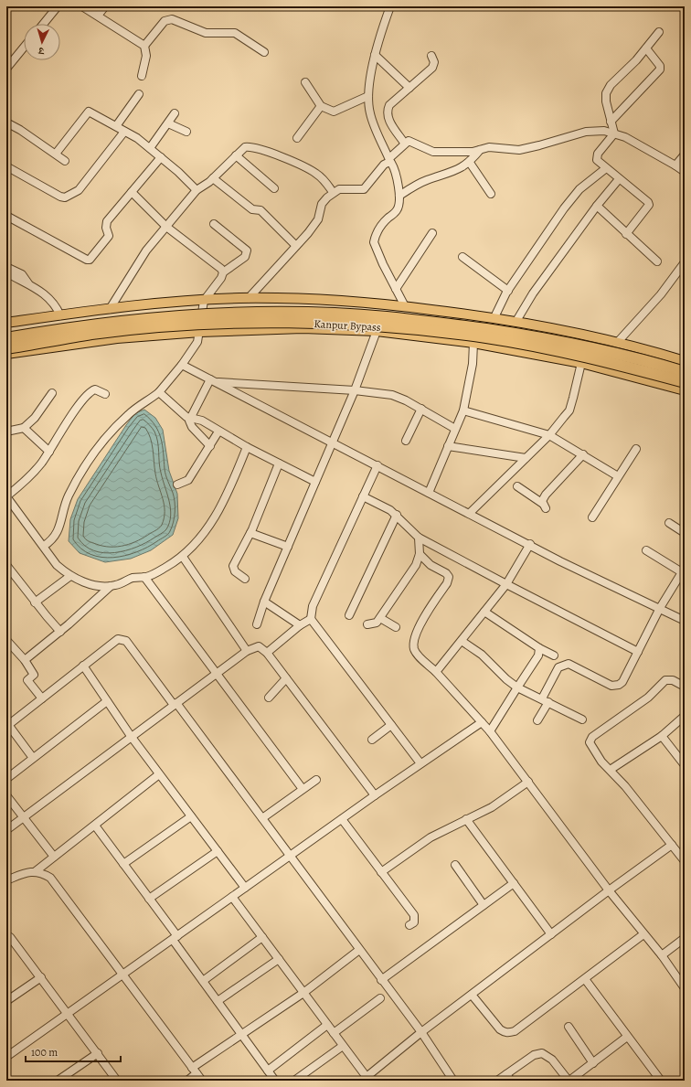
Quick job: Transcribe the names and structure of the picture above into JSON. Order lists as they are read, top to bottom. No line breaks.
{"streets":{"highway":["Kanpur Bypass"]},"scale_bar":"100 m","north":"bottom"}
